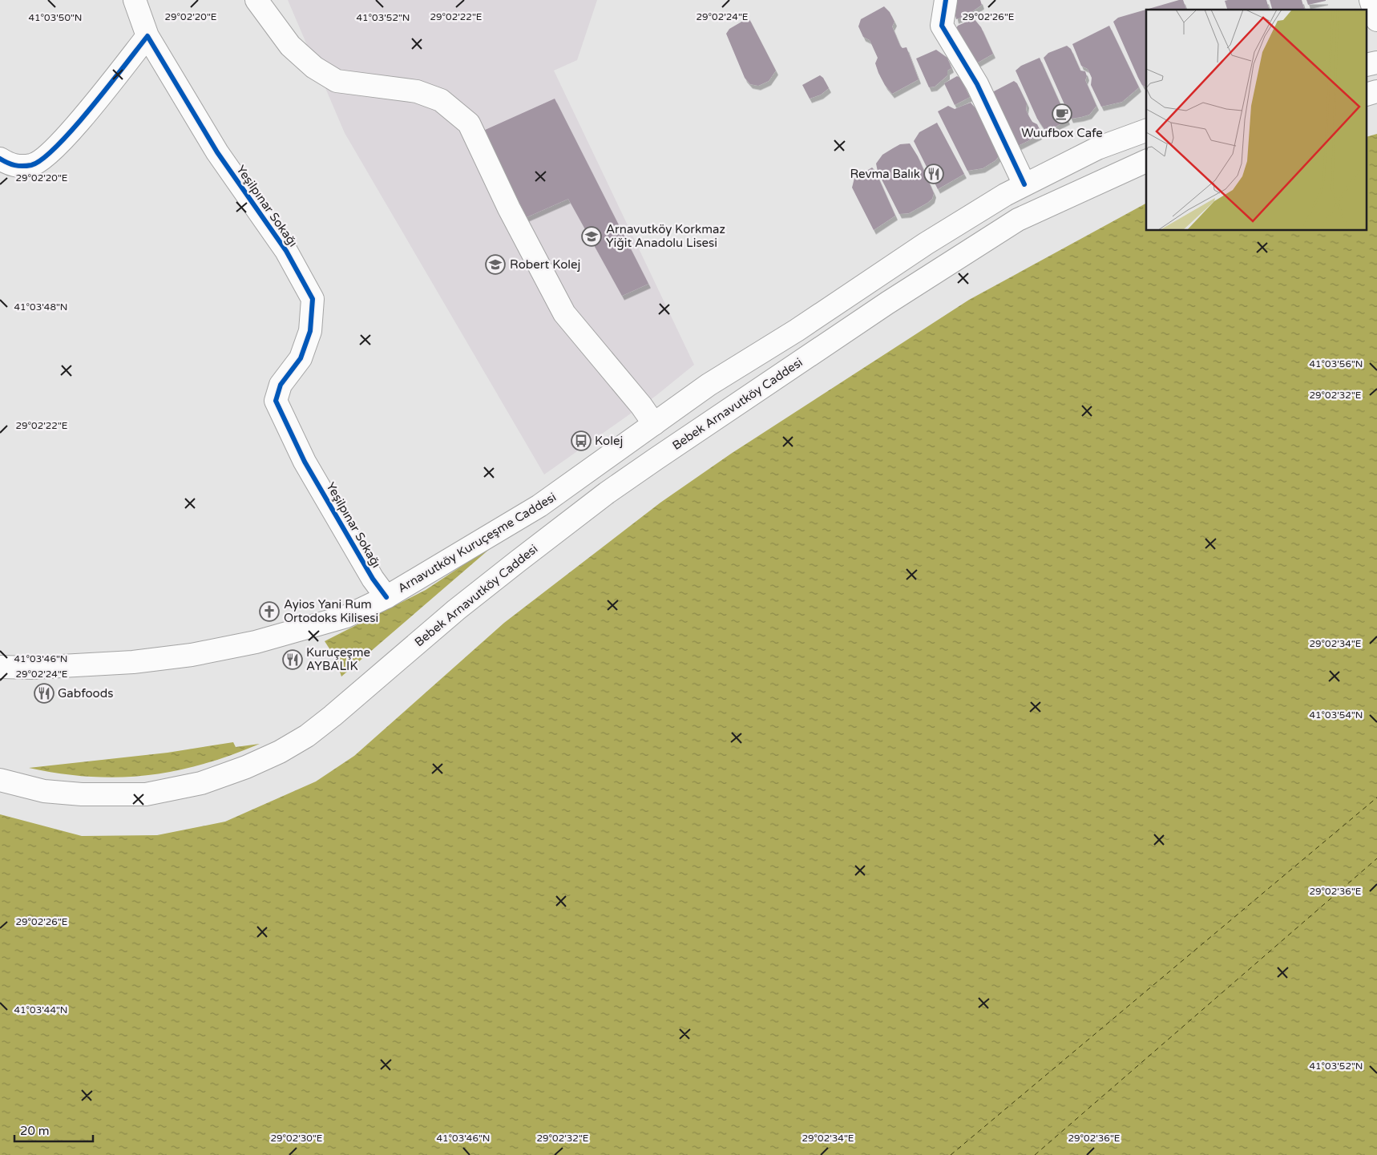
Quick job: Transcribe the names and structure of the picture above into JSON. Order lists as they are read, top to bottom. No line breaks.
{"streets":{"main road":["Yeşilpınar Sokağı","Bebek Arnavutköy Caddesi","Arnavutköy Kuruçeşme Caddesi"]},"crossings":[["Yeşilpınar Sokağı","Arnavutköy Kuruçeşme Caddesi"]],"places":{"cafe":["Wuufbox Cafe"],"restaurant":["Revma Balık","Kuruçeşme AYBALIK","Gabfoods"],"school or university":["Arnavutköy Korkmaz Yiğit Anadolu Lisesi","Robert Kolej"],"bus stop":["Kolej"],"church":["Ayios Yani Rum Ortodoks Kilisesi"]},"scale_bar":"20 m","coordinates":["29°02'22\"E","29°02'20\"E","29°02'24\"E","29°02'26\"E","41°03'52\"N","41°03'50\"N","41°03'48\"N","41°03'56\"N","29°02'32\"E","29°02'34\"E","41°03'46\"N","41°03'54\"N","29°02'36\"E","41°03'44\"N","29°02'30\"E"]}
